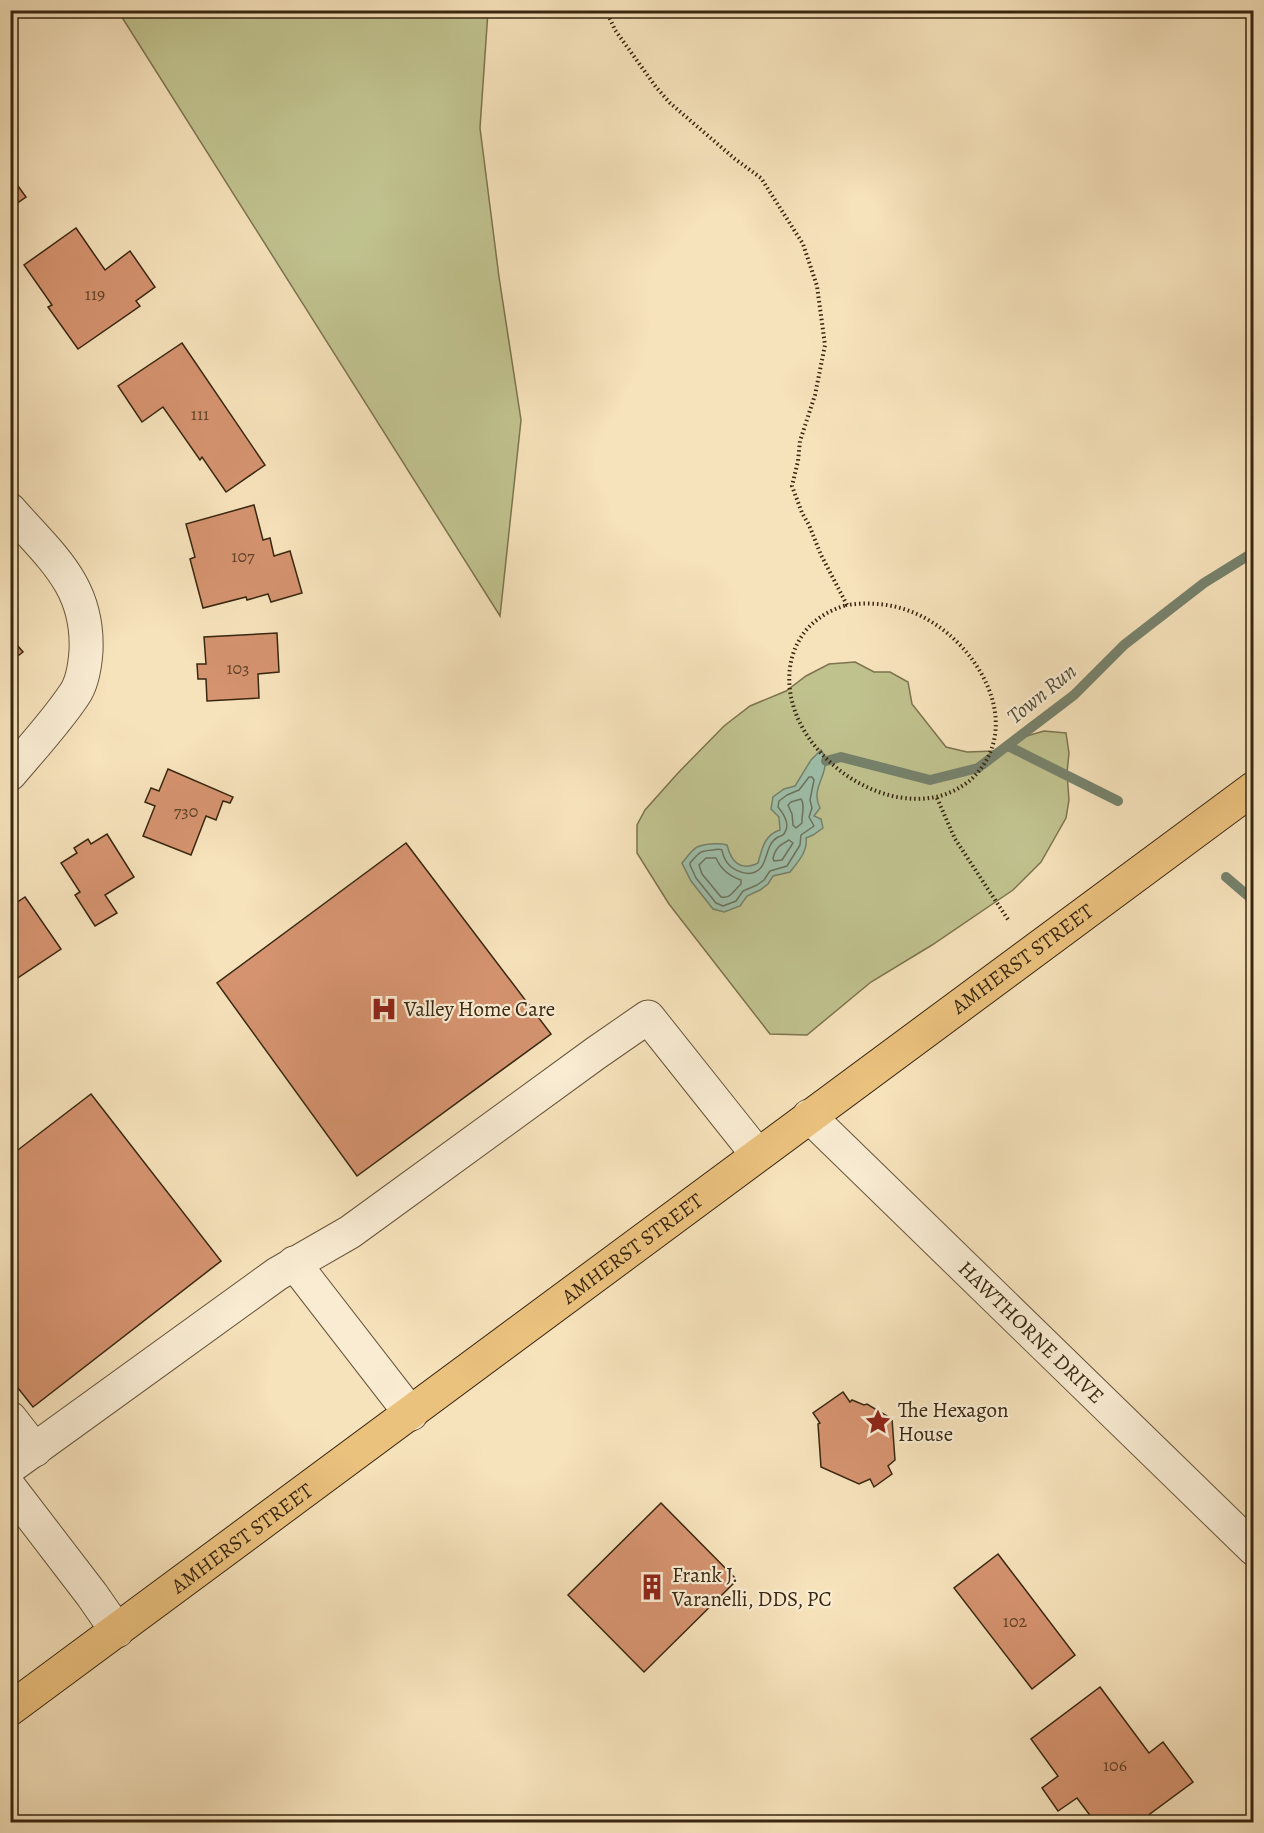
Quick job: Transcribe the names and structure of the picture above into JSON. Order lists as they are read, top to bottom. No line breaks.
{"streets":{"main road":["AMHERST STREET"],"street":["HAWTHORNE DRIVE"]},"crossings":[["AMHERST STREET","HAWTHORNE DRIVE"]],"water":["Town Run"],"places":{"hospital":["Valley Home Care"],"place":["The Hexagon House"],"building":["Frank J. Varanelli, DDS, PC"]},"house_numbers":["119","111","107","103","730","102","106"]}
